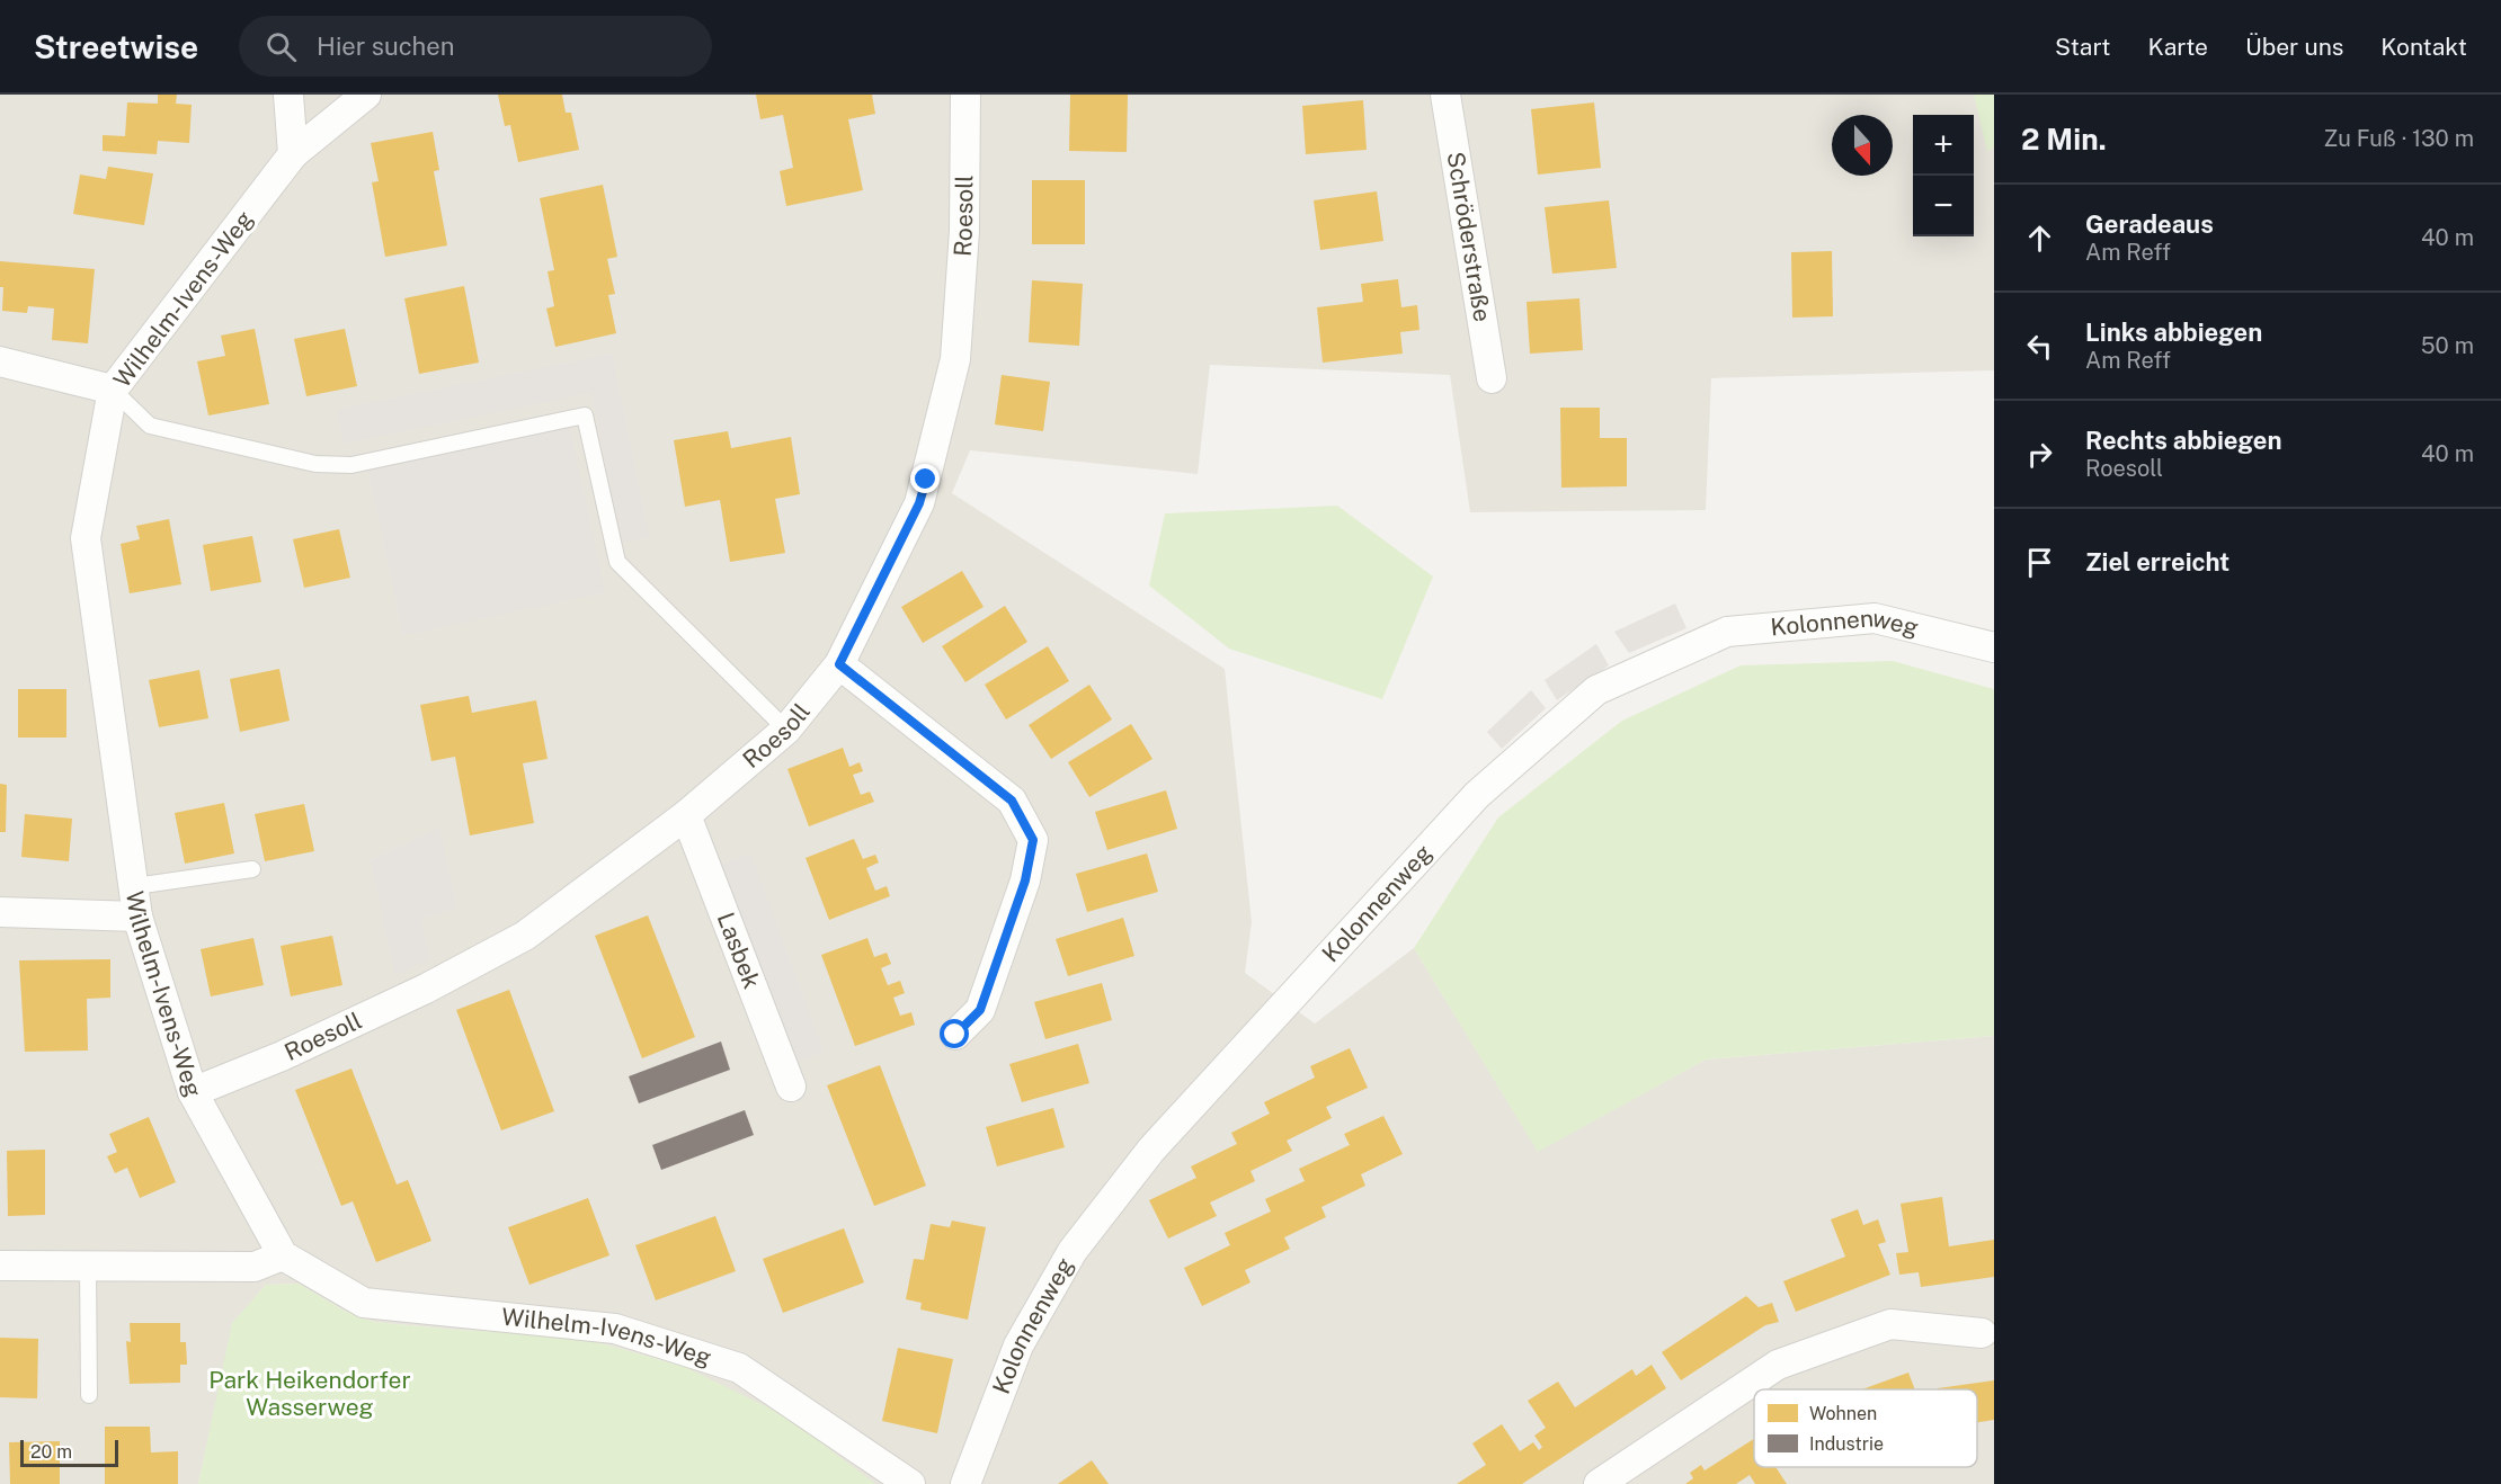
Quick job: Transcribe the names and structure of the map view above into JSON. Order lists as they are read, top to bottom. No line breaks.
{"streets":{"street":["Roesoll","Schröderstraße","Wilhelm-Ivens-Weg","Kolonnenweg","Lasbek"]},"crossings":[["Roesoll","Wilhelm-Ivens-Weg"],["Roesoll","Lasbek"]],"parks":["Park Heikendorfer Wasserweg"],"legend":["Wohnen","Industrie"],"scale_bar":"20 m","north":"bottom","page":{"header":"Streetwise","search":"Hier suchen","nav":["Start","Karte","Über uns","Kontakt"],"heading":["2 Min.","Zu Fuß · 130 m"],"map_buttons":["+","−"],"list":[["Geradeaus","Am Reff","40 m"],["Links abbiegen","Am Reff","50 m"],["Rechts abbiegen","Roesoll","40 m"],"Ziel erreicht"],"scale":"20 m"}}
